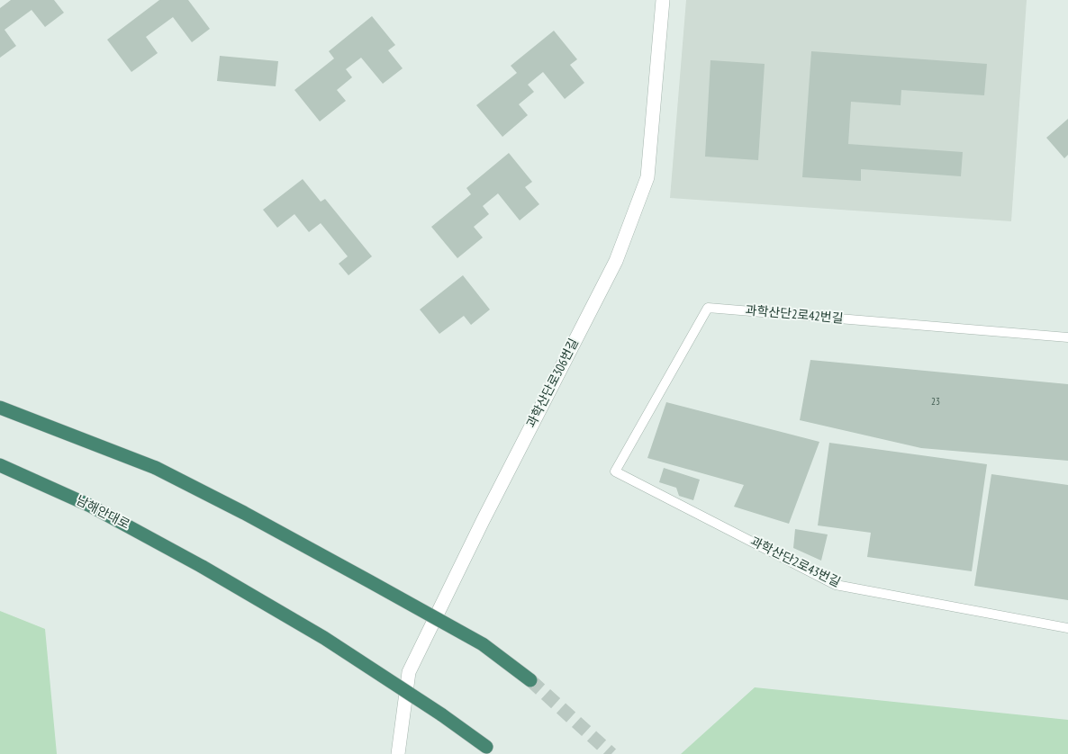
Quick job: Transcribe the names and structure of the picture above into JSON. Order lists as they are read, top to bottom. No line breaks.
{"streets":{"highway":["남해안대로"],"street":["과학산단로306번길"],"lane":["과학산단2로42번길","과학산단2로43번길"]},"crossings":[["과학산단2로42번길","과학산단2로43번길"]],"house_numbers":["23"]}
